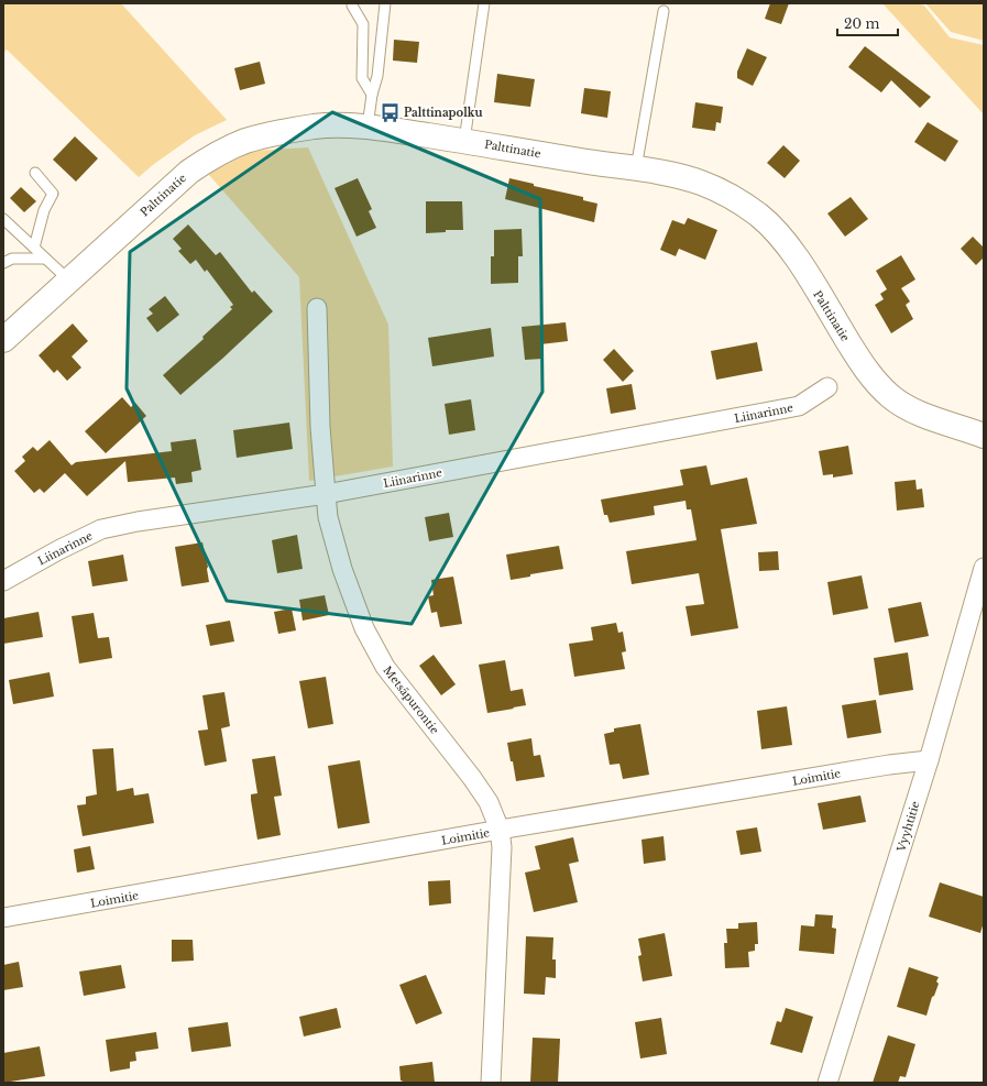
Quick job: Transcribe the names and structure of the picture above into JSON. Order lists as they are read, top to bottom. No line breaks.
{"streets":{"street":["Palttinatie","Liinarinne","Metsäpurontie","Loimitie","Vyyhtitie"]},"crossings":[["Liinarinne","Metsäpurontie"],["Metsäpurontie","Loimitie"],["Loimitie","Vyyhtitie"]],"places":{"bus stop":["Palttinapolku"]},"scale_bar":"20 m"}
